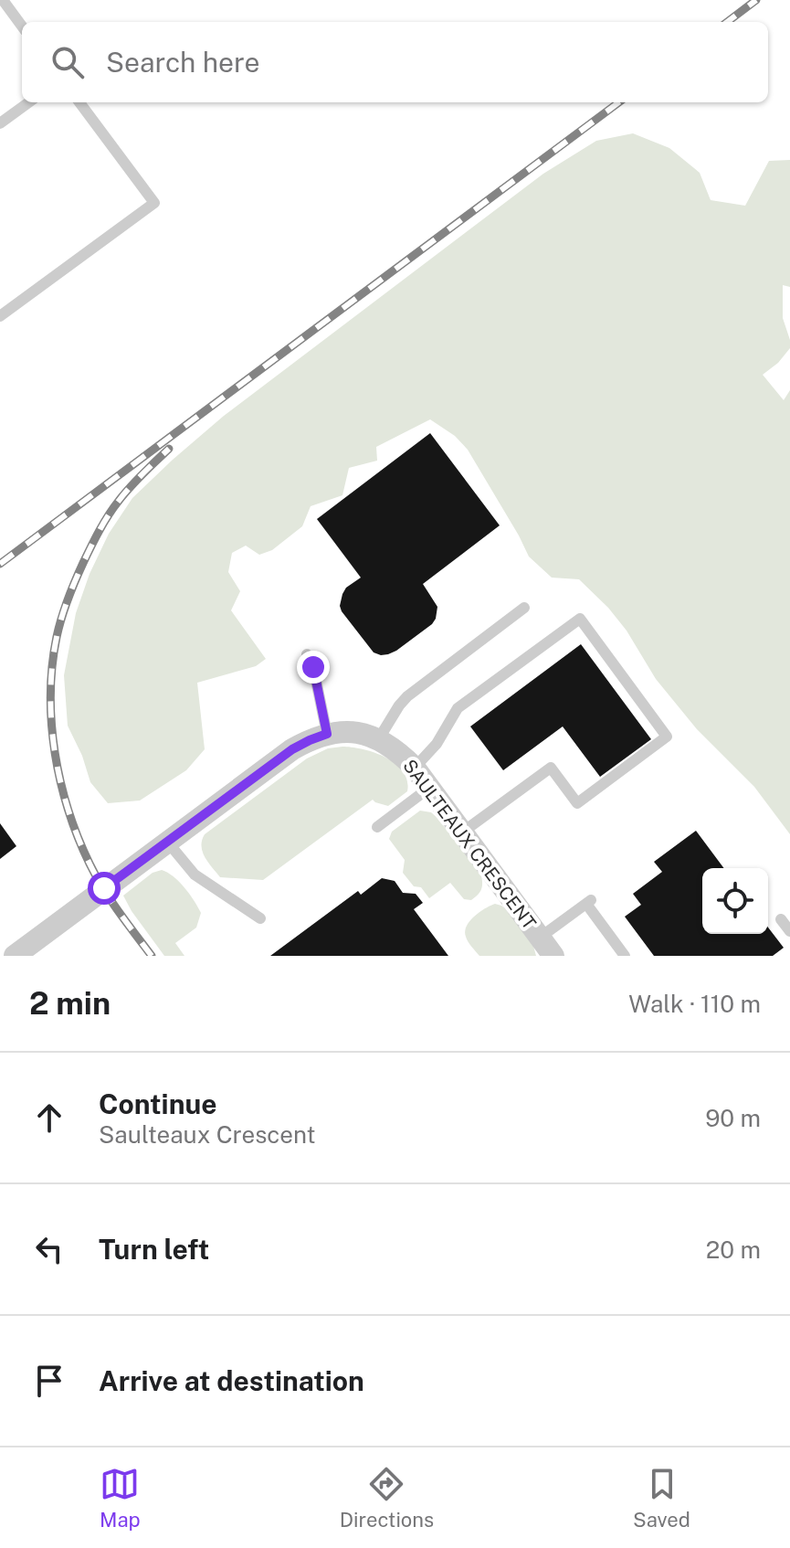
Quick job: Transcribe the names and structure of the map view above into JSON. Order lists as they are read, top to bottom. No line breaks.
{"streets":{"street":["SAULTEAUX CRESCENT"]},"page":{"search":"Search here","heading":["2 min","Walk · 110 m"],"list":[["Continue","Saulteaux Crescent","90 m"],["Turn left","20 m"],"Arrive at destination"],"nav":["Map","Directions","Saved"]}}
